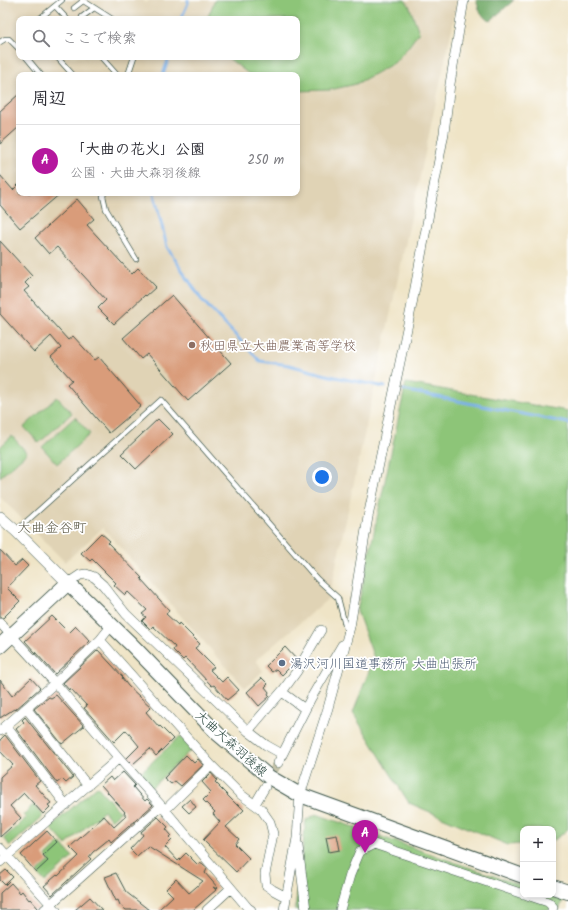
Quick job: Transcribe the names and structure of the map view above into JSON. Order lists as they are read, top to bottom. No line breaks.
{"streets":{"main road":["大曲大森羽後線"]},"districts":["大曲金谷町"],"places":["秋田県立大曲農業高等学校","湯沢河川国道事務所 大曲出張所"],"page":{"search":"ここで検索","heading":"周辺","list":[{"mark":"A","name":"「大曲の花火」公園","note":"公園 · 大曲大森羽後線","value":"250 m"}],"pins":"A","map_buttons":["+","−"]}}
